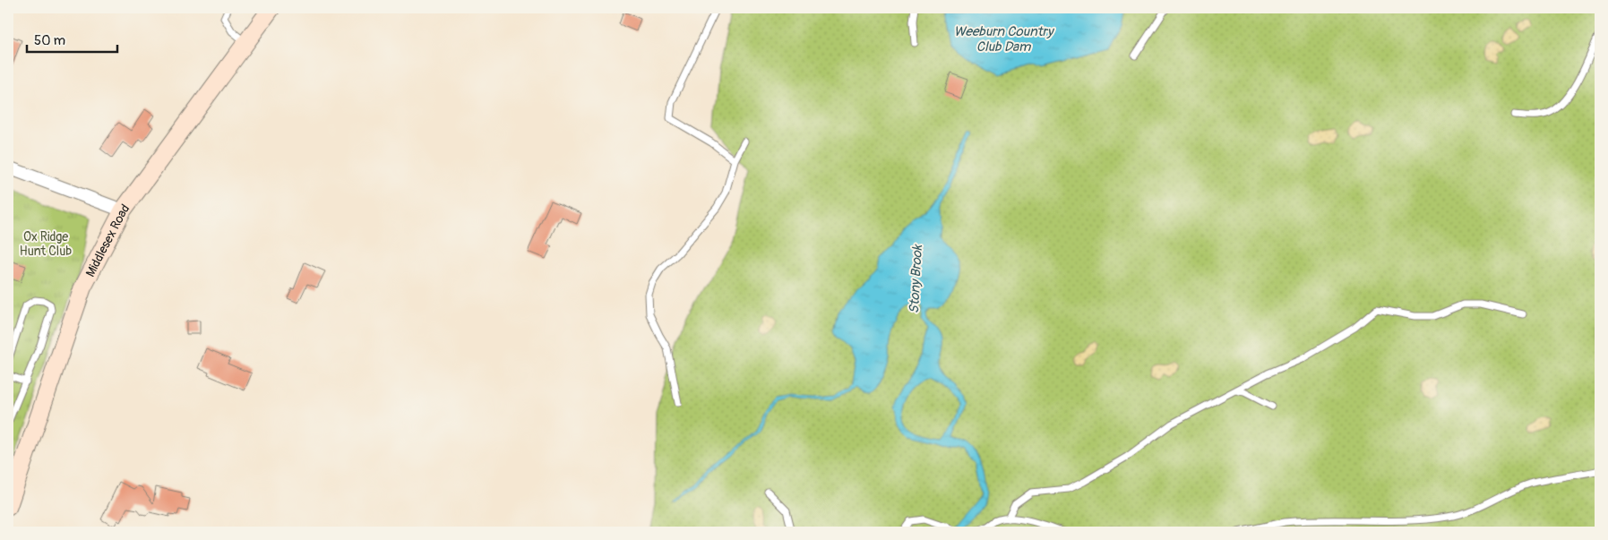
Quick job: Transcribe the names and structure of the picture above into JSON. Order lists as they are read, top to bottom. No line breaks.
{"streets":{"main road":["Middlesex Road"]},"water":["Weeburn Country Club Dam","Stony Brook"],"parks":["Ox Ridge Hunt Club"],"scale_bar":"50 m"}
